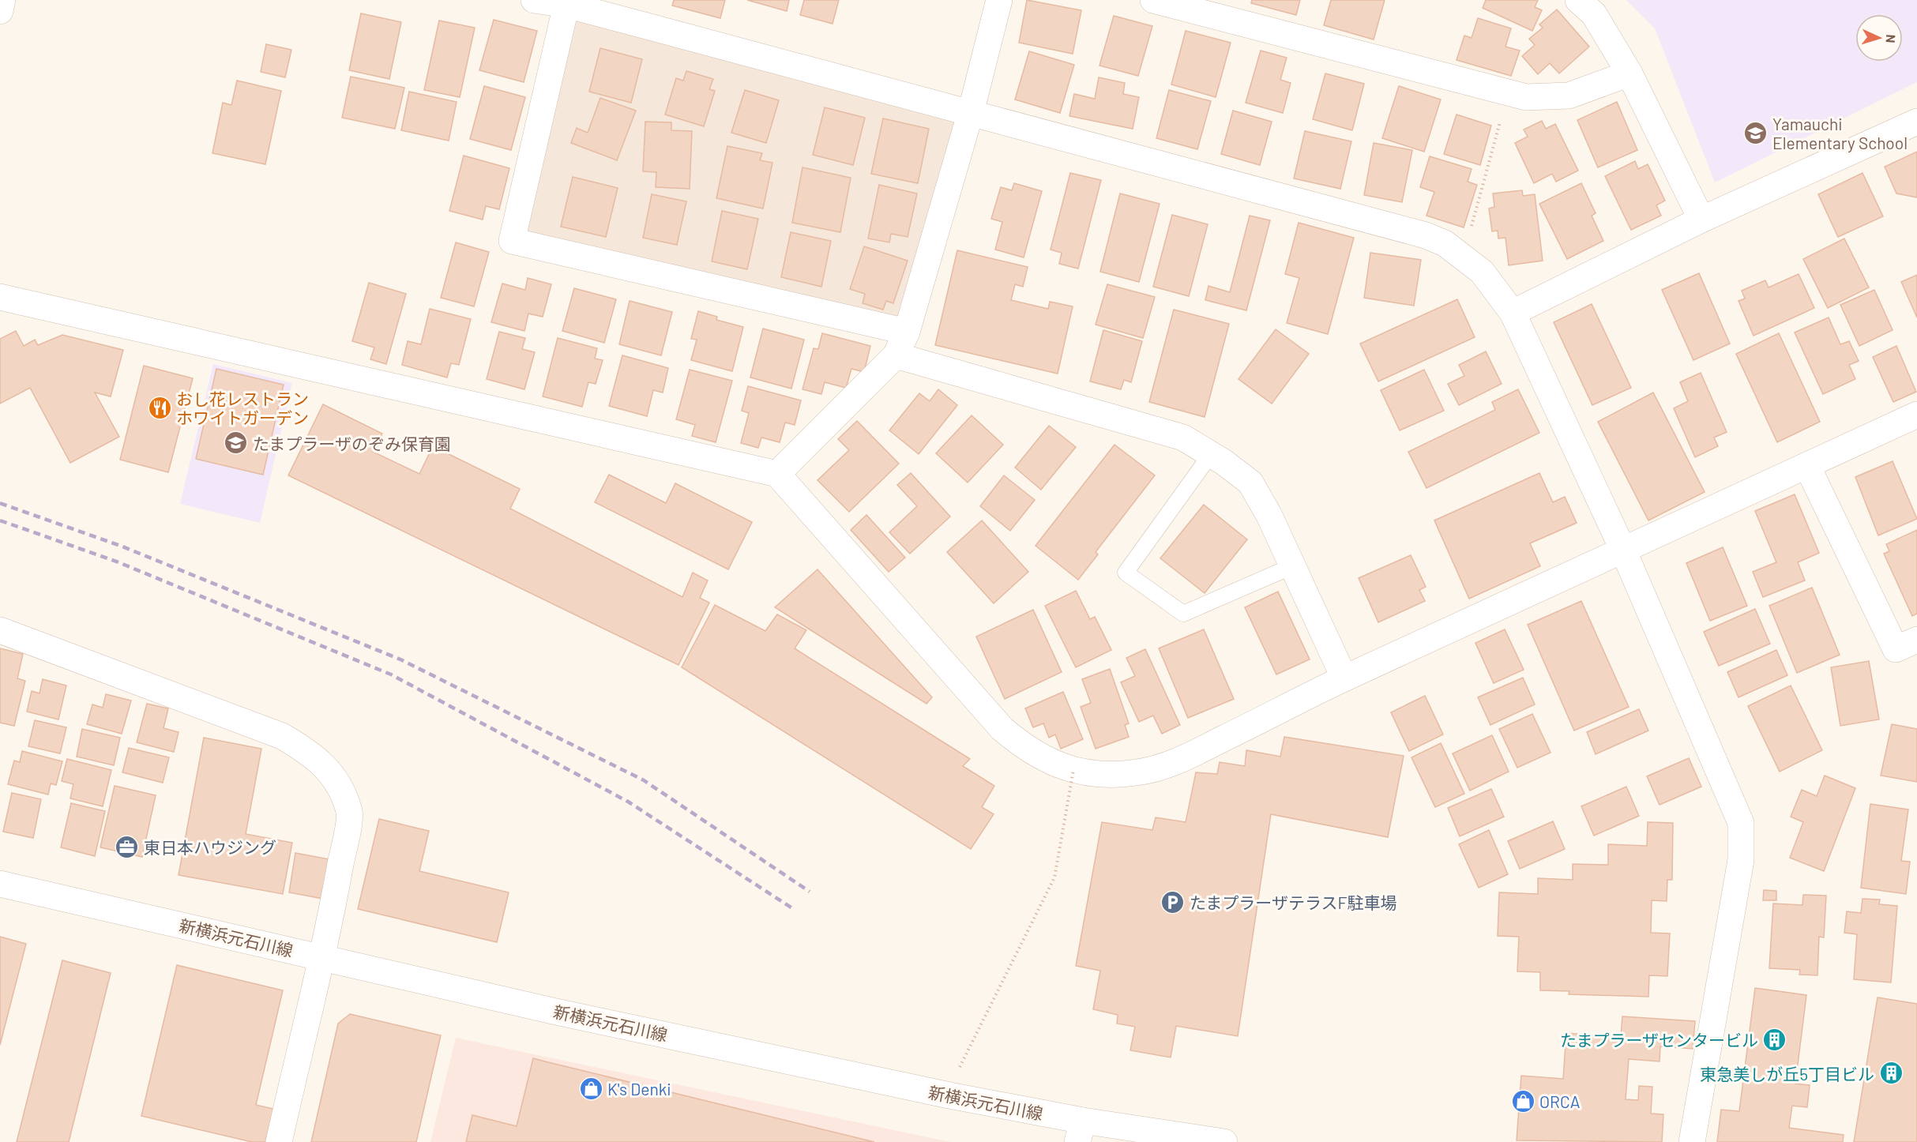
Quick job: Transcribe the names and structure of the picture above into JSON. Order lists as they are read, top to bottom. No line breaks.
{"streets":{"street":["新横浜元石川線"]},"places":{"school or university":["Yamauchi Elementary School","たまプラーザのぞみ保育園"],"restaurant":["おし花レストラン ホワイトガーデン"],"office":["東日本ハウジング"],"parking":["たまプラーザテラスF駐車場"],"building":["たまプラーザセンタービル","東急美しが丘5丁目ビル"],"shop":["K's Denki","ORCA"]},"north":"right"}
